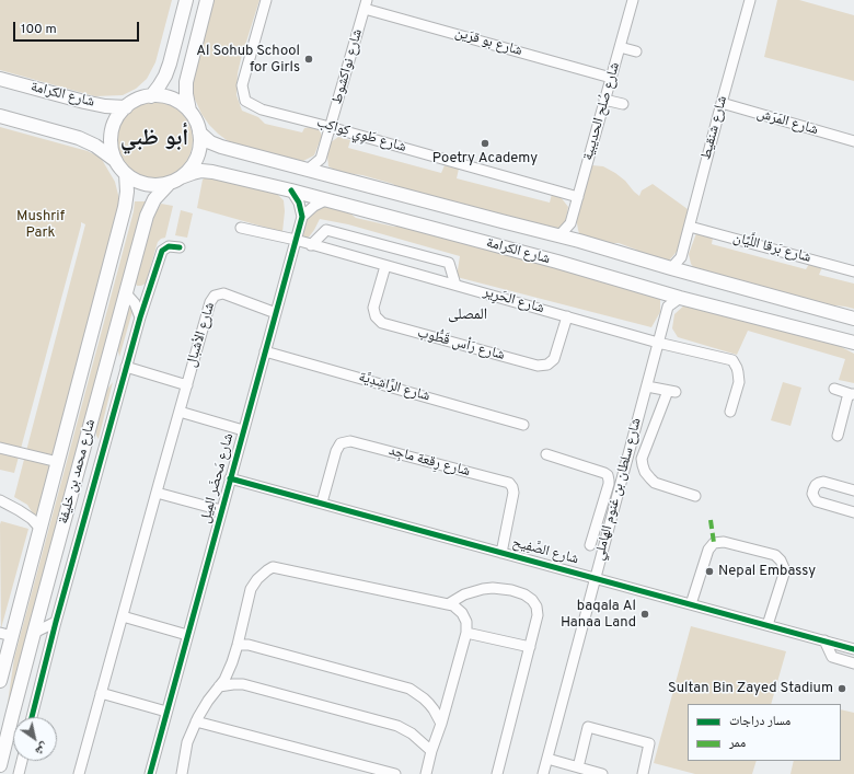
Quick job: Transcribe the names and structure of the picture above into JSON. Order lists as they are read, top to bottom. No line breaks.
{"streets":{"main road":["شارع الكرامة","شارع محمد بن خليفة"],"street":["شارع بو قرَين","شارع نواكشوط","شارع صُلح الحديبية","شارع المَرَش","شارع شنقيط","شارع طَوِي كِواكِب","شارع بَرقا اللَّيَّان","شارع الحَرِير","شارع الأشبال","شارع رَأس قَطُّوب","شارع الرَّاشِدِيَّة","شارع رِقعة ماجِد","شارع مَحضَر المِيل","شارع سلطان بن غنوم الهاملي","شارع الصَّفِيح"]},"crossings":[["شارع بو قرَين","شارع نواكشوط"],["شارع بو قرَين","شارع صُلح الحديبية"],["شارع نواكشوط","شارع طَوِي كِواكِب"],["شارع الكرامة","شارع صُلح الحديبية"],["شارع الكرامة","شارع شنقيط"],["شارع الكرامة","شارع محمد بن خليفة"],["شارع صُلح الحديبية","شارع طَوِي كِواكِب"],["شارع المَرَش","شارع شنقيط"],["شارع شنقيط","شارع بَرقا اللَّيَّان"],["شارع الحَرِير","شارع رَأس قَطُّوب"],["شارع الحَرِير","شارع مَحضَر المِيل"],["شارع الحَرِير","شارع سلطان بن غنوم الهاملي"],["شارع الأشبال","شارع مَحضَر المِيل"],["شارع الرَّاشِدِيَّة","شارع مَحضَر المِيل"],["شارع رِقعة ماجِد","شارع الصَّفِيح"],["شارع مَحضَر المِيل","شارع الصَّفِيح"],["شارع سلطان بن غنوم الهاملي","شارع الصَّفِيح"]],"districts":["أبو ظبي","المصلى"],"parks":["Mushrif Park"],"places":["Al Sohub School for Girls","Poetry Academy","Nepal Embassy","baqala Al Hanaa Land","Sultan Bin Zayed Stadium"],"legend":["مسار دراجات","ممر"],"scale_bar":"100 m","north":"bottom right"}
